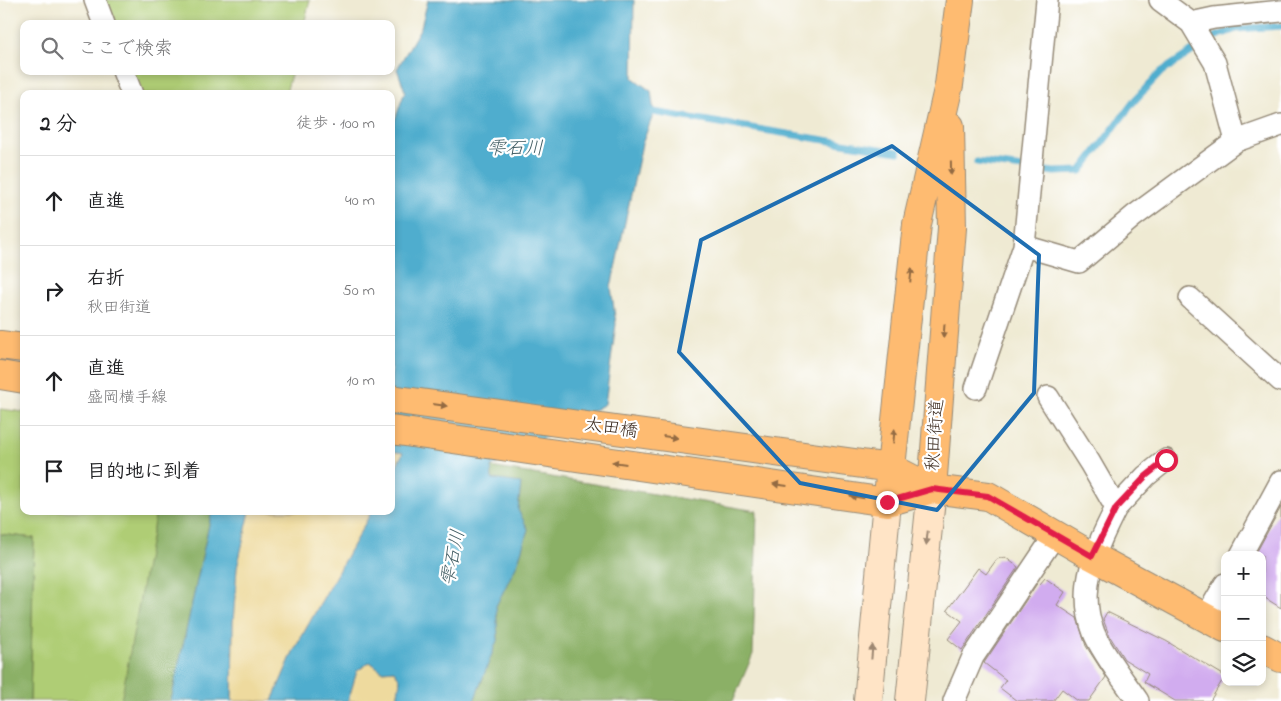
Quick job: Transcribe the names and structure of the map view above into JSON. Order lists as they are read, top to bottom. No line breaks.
{"streets":{"main road":["太田橋","秋田街道"]},"crossings":[["太田橋","秋田街道"]],"water":["雫石川"],"page":{"search":"ここで検索","heading":["2 分","徒歩 · 100 m"],"list":[["直進","40 m"],["右折","秋田街道","50 m"],["直進","盛岡横手線","10 m"],"目的地に到着"],"map_buttons":["+","−"]}}
